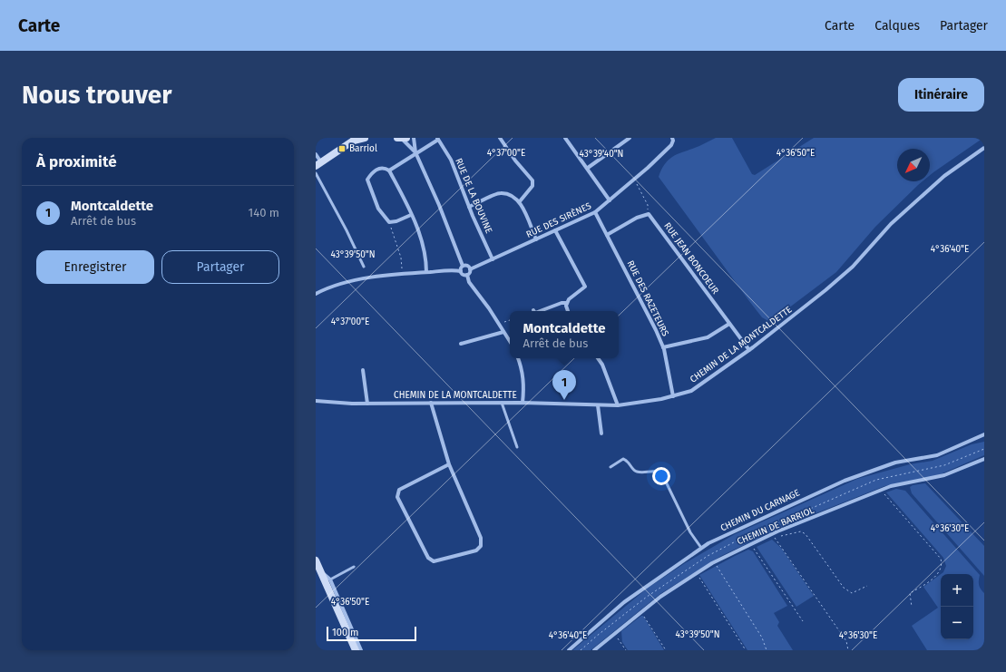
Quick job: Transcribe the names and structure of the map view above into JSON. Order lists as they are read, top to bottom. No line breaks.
{"streets":{"street":["RUE DE LA BOUVINE","RUE DES SIRÈNES","RUE JEAN BONCOEUR","RUE DES RAZETEURS","CHEMIN DE LA MONTCALDETTE","CHEMIN DU CARNAGE","CHEMIN DE BARRIOL"]},"crossings":[["RUE DE LA BOUVINE","RUE DES SIRÈNES"],["RUE DES SIRÈNES","RUE DES RAZETEURS"],["RUE JEAN BONCOEUR","CHEMIN DE LA MONTCALDETTE"],["RUE DES RAZETEURS","CHEMIN DE LA MONTCALDETTE"]],"places":{"transit":["Barriol"]},"scale_bar":"100 m","north":"bottom left","page":{"header":"Carte","nav":["Carte","Calques","Partager"],"buttons":["Itinéraire",["Enregistrer","Partager"]],"title":"Nous trouver","heading":"À proximité","list":[{"mark":"1","name":"Montcaldette","note":"Arrêt de bus","value":"140 m"}],"popup":["Montcaldette","Arrêt de bus"],"pins":"1","map_buttons":["+","−"],"scale":"100 m"},"coordinates":["4°37'00\"E","4°36'50\"E","43°39'40\"N","4°36'40\"E","43°39'50\"N","4°36'30\"E"]}
